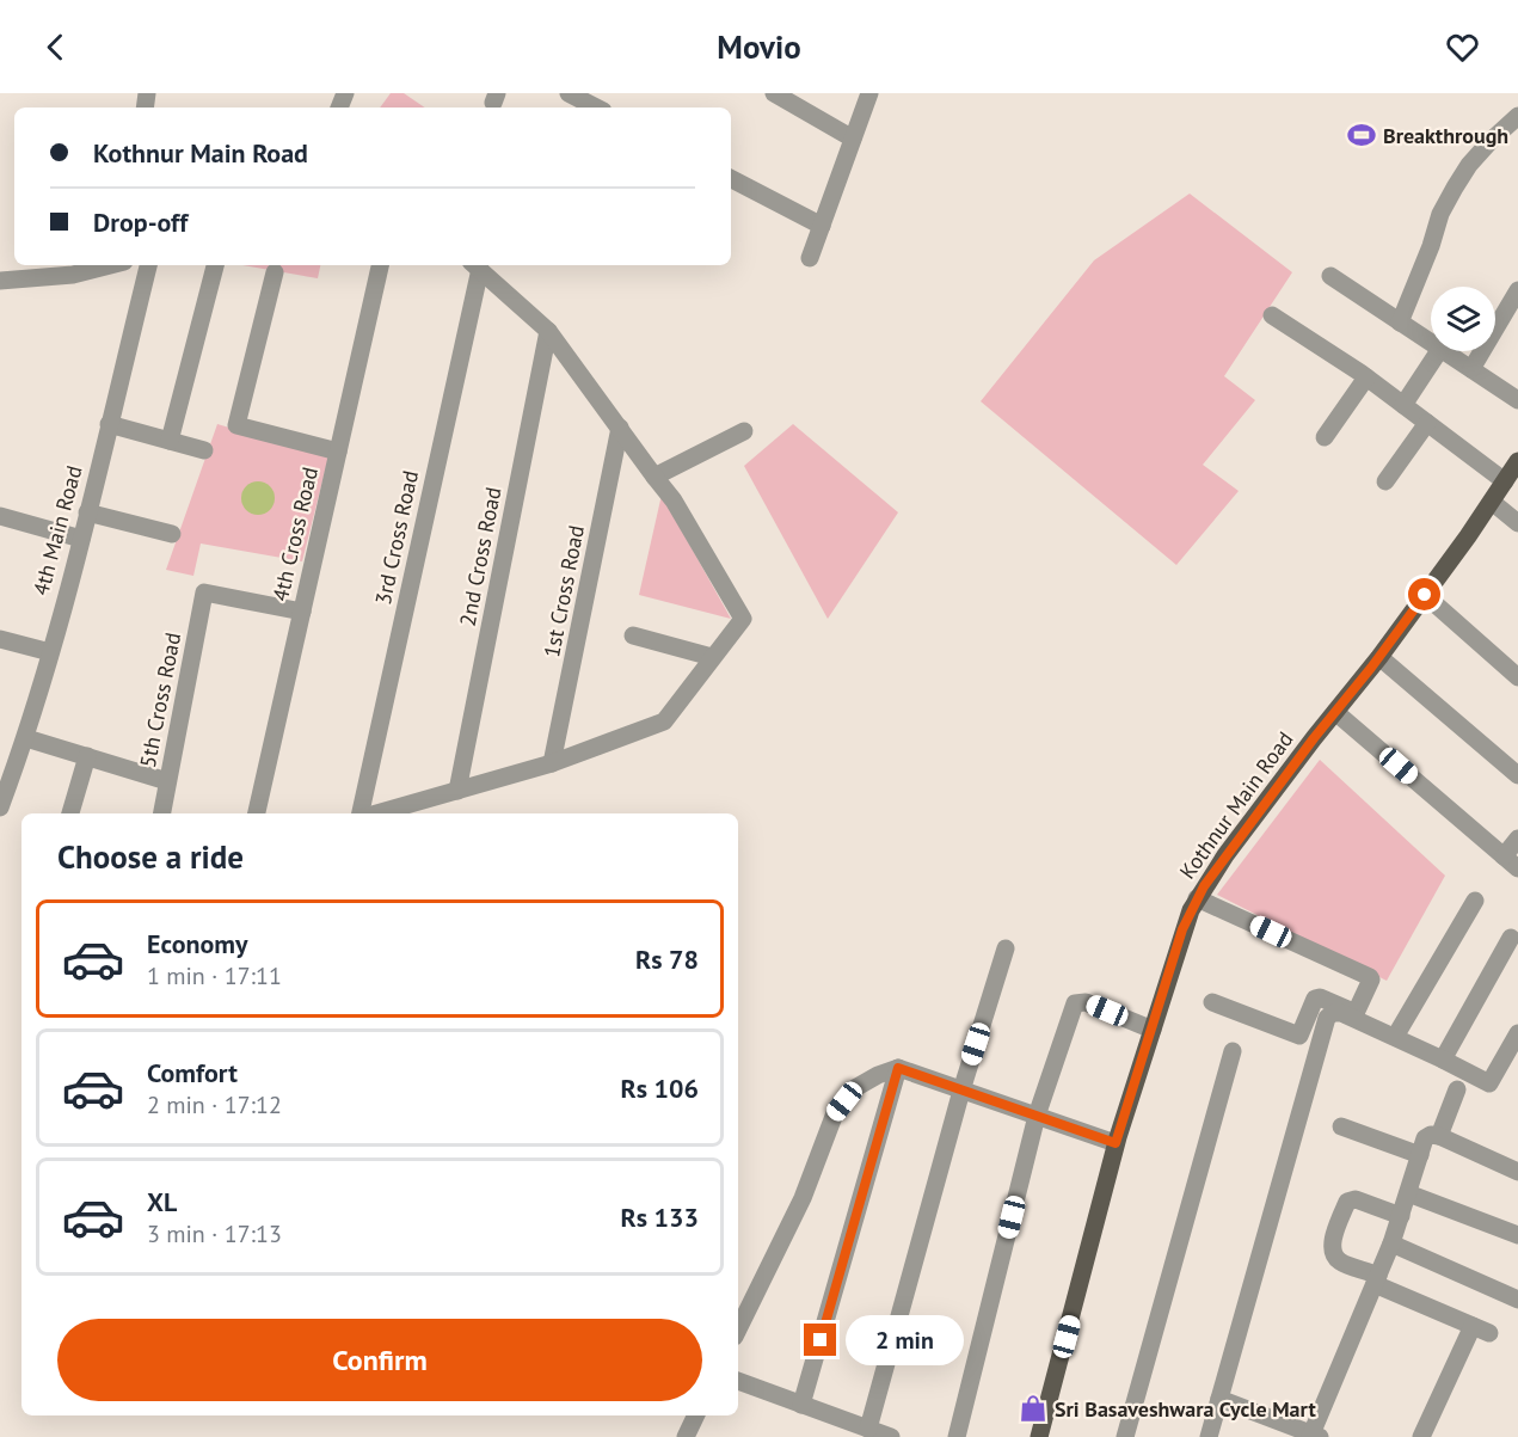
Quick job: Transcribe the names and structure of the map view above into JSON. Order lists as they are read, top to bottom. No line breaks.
{"streets":{"main road":["Kothnur Main Road"],"street":["4th Main Road","4th Cross Road","3rd Cross Road","2nd Cross Road","1st Cross Road","5th Cross Road"]},"crossings":[["4th Cross Road","5th Cross Road"]],"places":{"sports":["Breakthrough"],"shop":["Sri Basaveshwara Cycle Mart"]},"page":{"header":"Movio","banner":["Kothnur Main Road","Drop-off"],"heading":"Choose a ride","list":[{"name":"Economy","note":"1 min · 17:11","value":"Rs 78"},{"name":"Comfort","note":"2 min · 17:12","value":"Rs 106"},{"name":"XL","note":"3 min · 17:13","value":"Rs 133"}],"buttons":"Confirm","bubble":"2 min"}}
